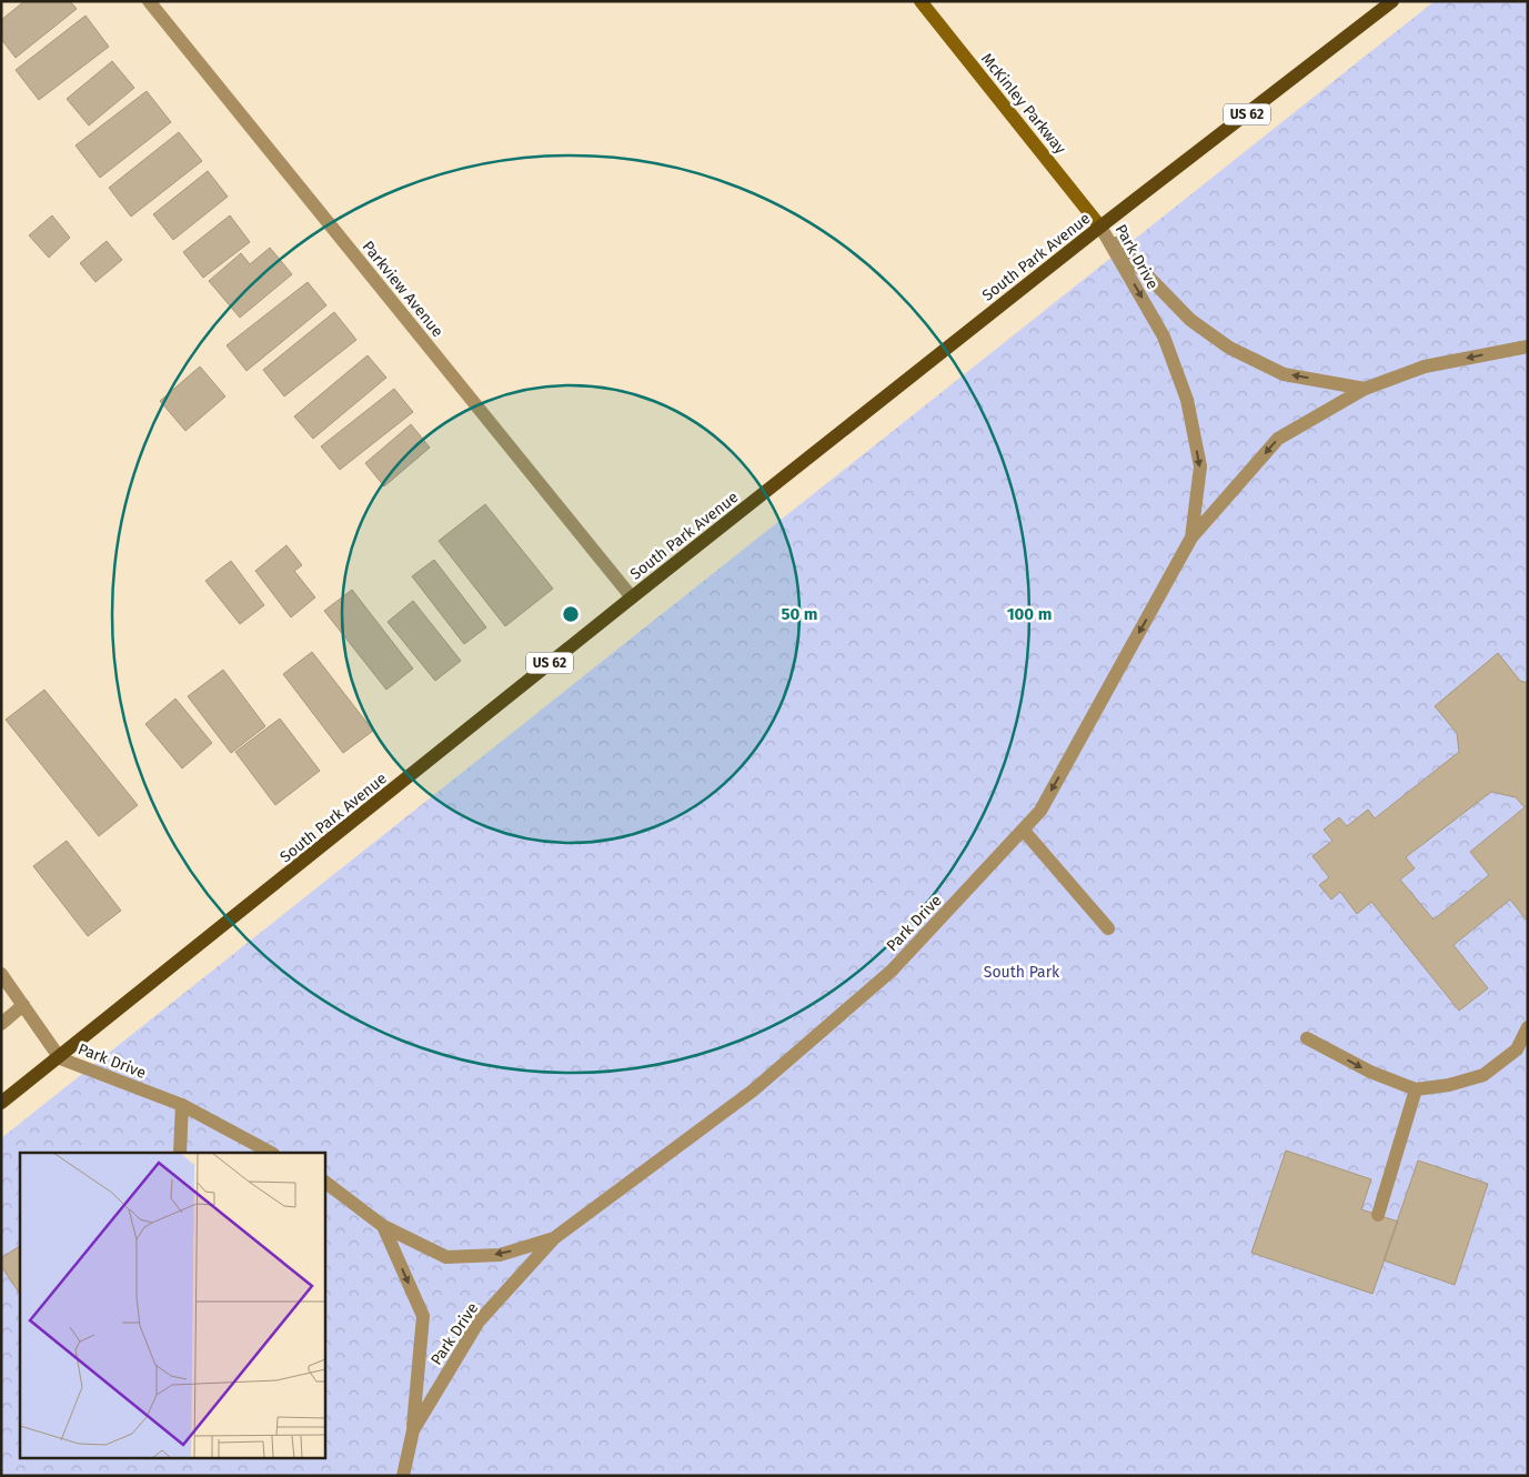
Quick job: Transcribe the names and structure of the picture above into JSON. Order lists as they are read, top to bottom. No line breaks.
{"streets":{"main road":["US 62","South Park Avenue"],"street":["McKinley Parkway","Park Drive","Parkview Avenue"]},"crossings":[["McKinley Parkway","South Park Avenue"],["McKinley Parkway","Park Drive"],["South Park Avenue","Park Drive"],["South Park Avenue","Parkview Avenue"]],"parks":["South Park"],"rings":["50 m","100 m"]}
